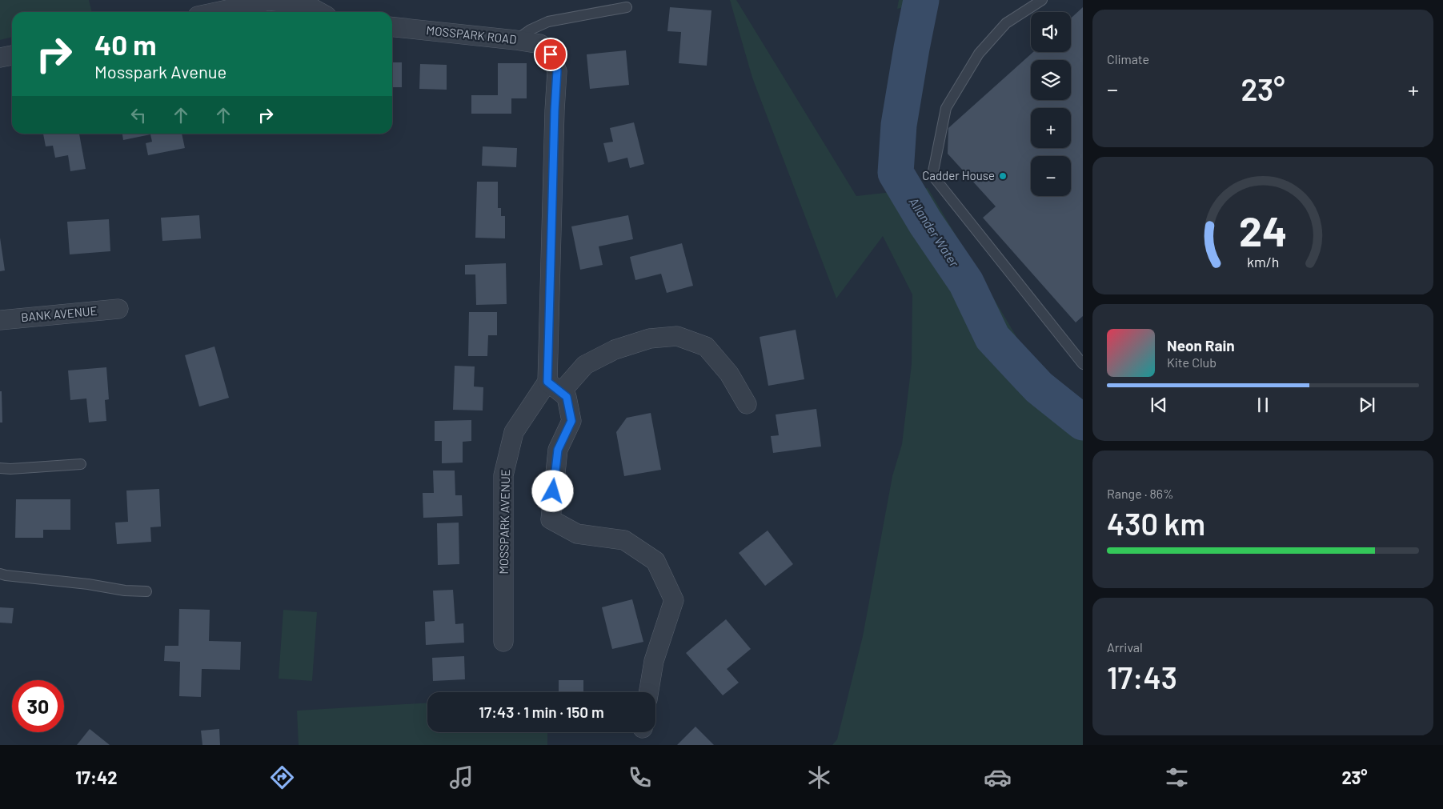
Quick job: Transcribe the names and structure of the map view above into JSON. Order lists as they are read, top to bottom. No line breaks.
{"streets":{"street":["MOSSPARK ROAD","BANK AVENUE","MOSSPARK AVENUE"]},"crossings":[["MOSSPARK ROAD","MOSSPARK AVENUE"]],"water":["Allander Water"],"places":["Cadder House"],"page":{"tile":["Climate",["Range · 86%","430 km"],["Arrival","17:43"]],"map_buttons":["+","−"],"turn":["40 m","Mosspark Avenue"],"heat":["−","23°","+"],"song":["Neon Rain","Kite Club"],"limit":"30","trip":"17:43 · 1 min · 150 m","tabs":["17:42","23°"],"gauge":["24","km/h"]}}
